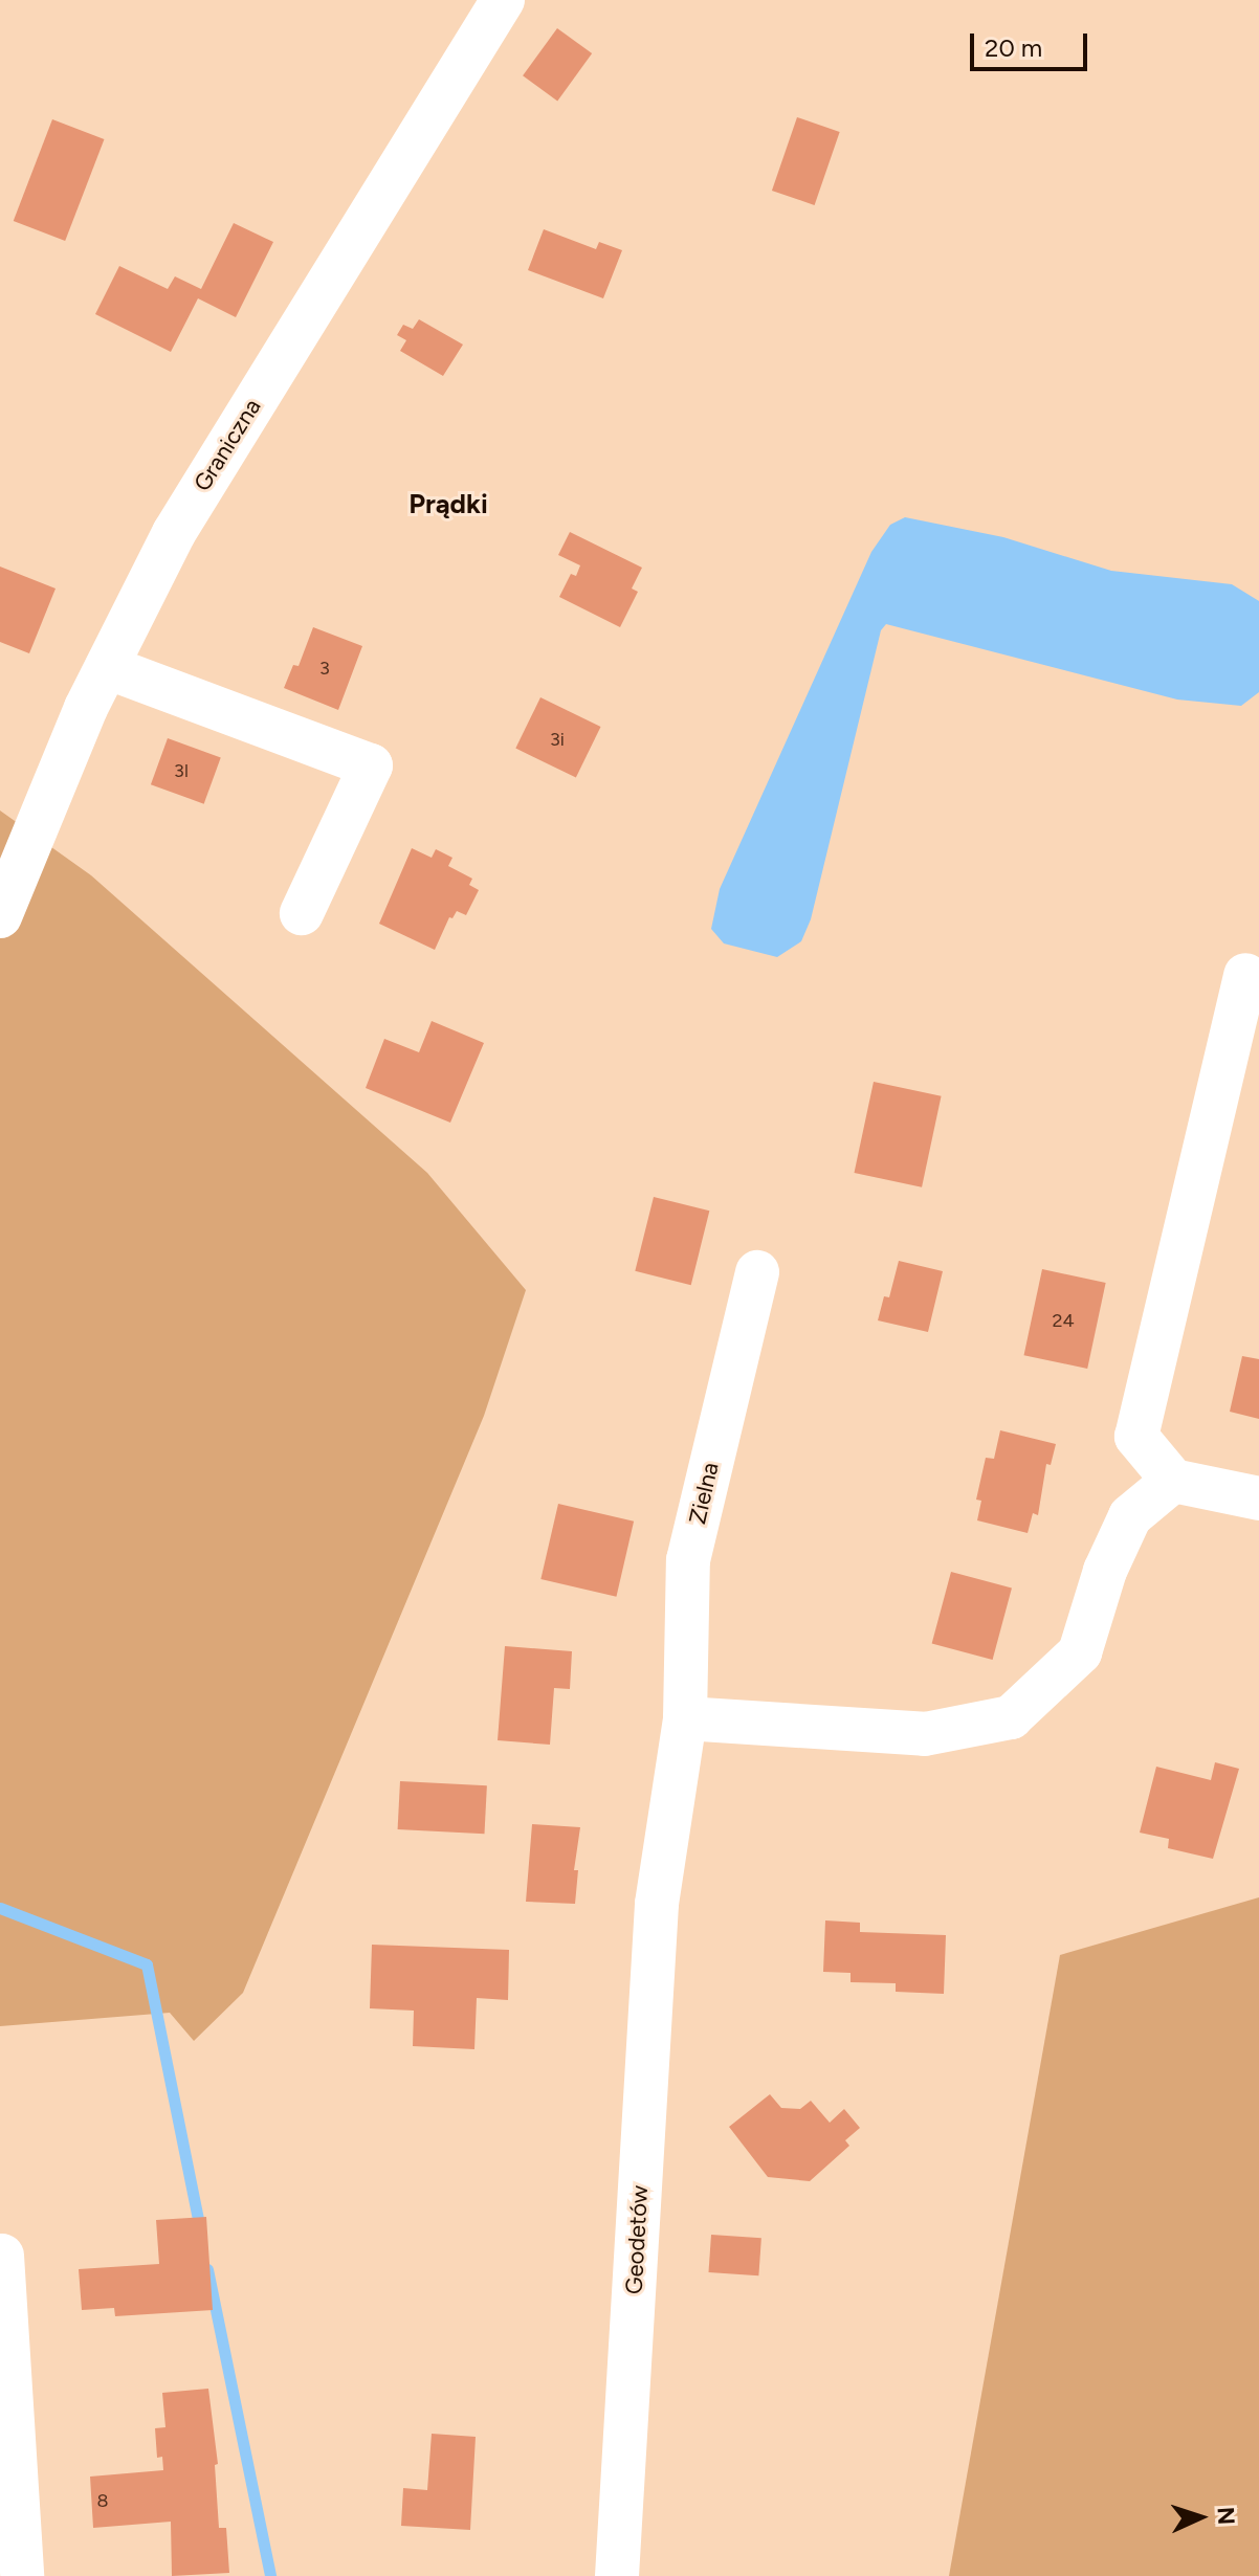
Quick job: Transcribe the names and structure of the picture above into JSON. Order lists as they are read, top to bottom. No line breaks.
{"streets":{"street":["Graniczna","Zielna","Geodetów"]},"crossings":[["Zielna","Geodetów"]],"districts":["Prądki"],"house_numbers":["3","3i","3l","24","8"],"scale_bar":"20 m","north":"right"}
